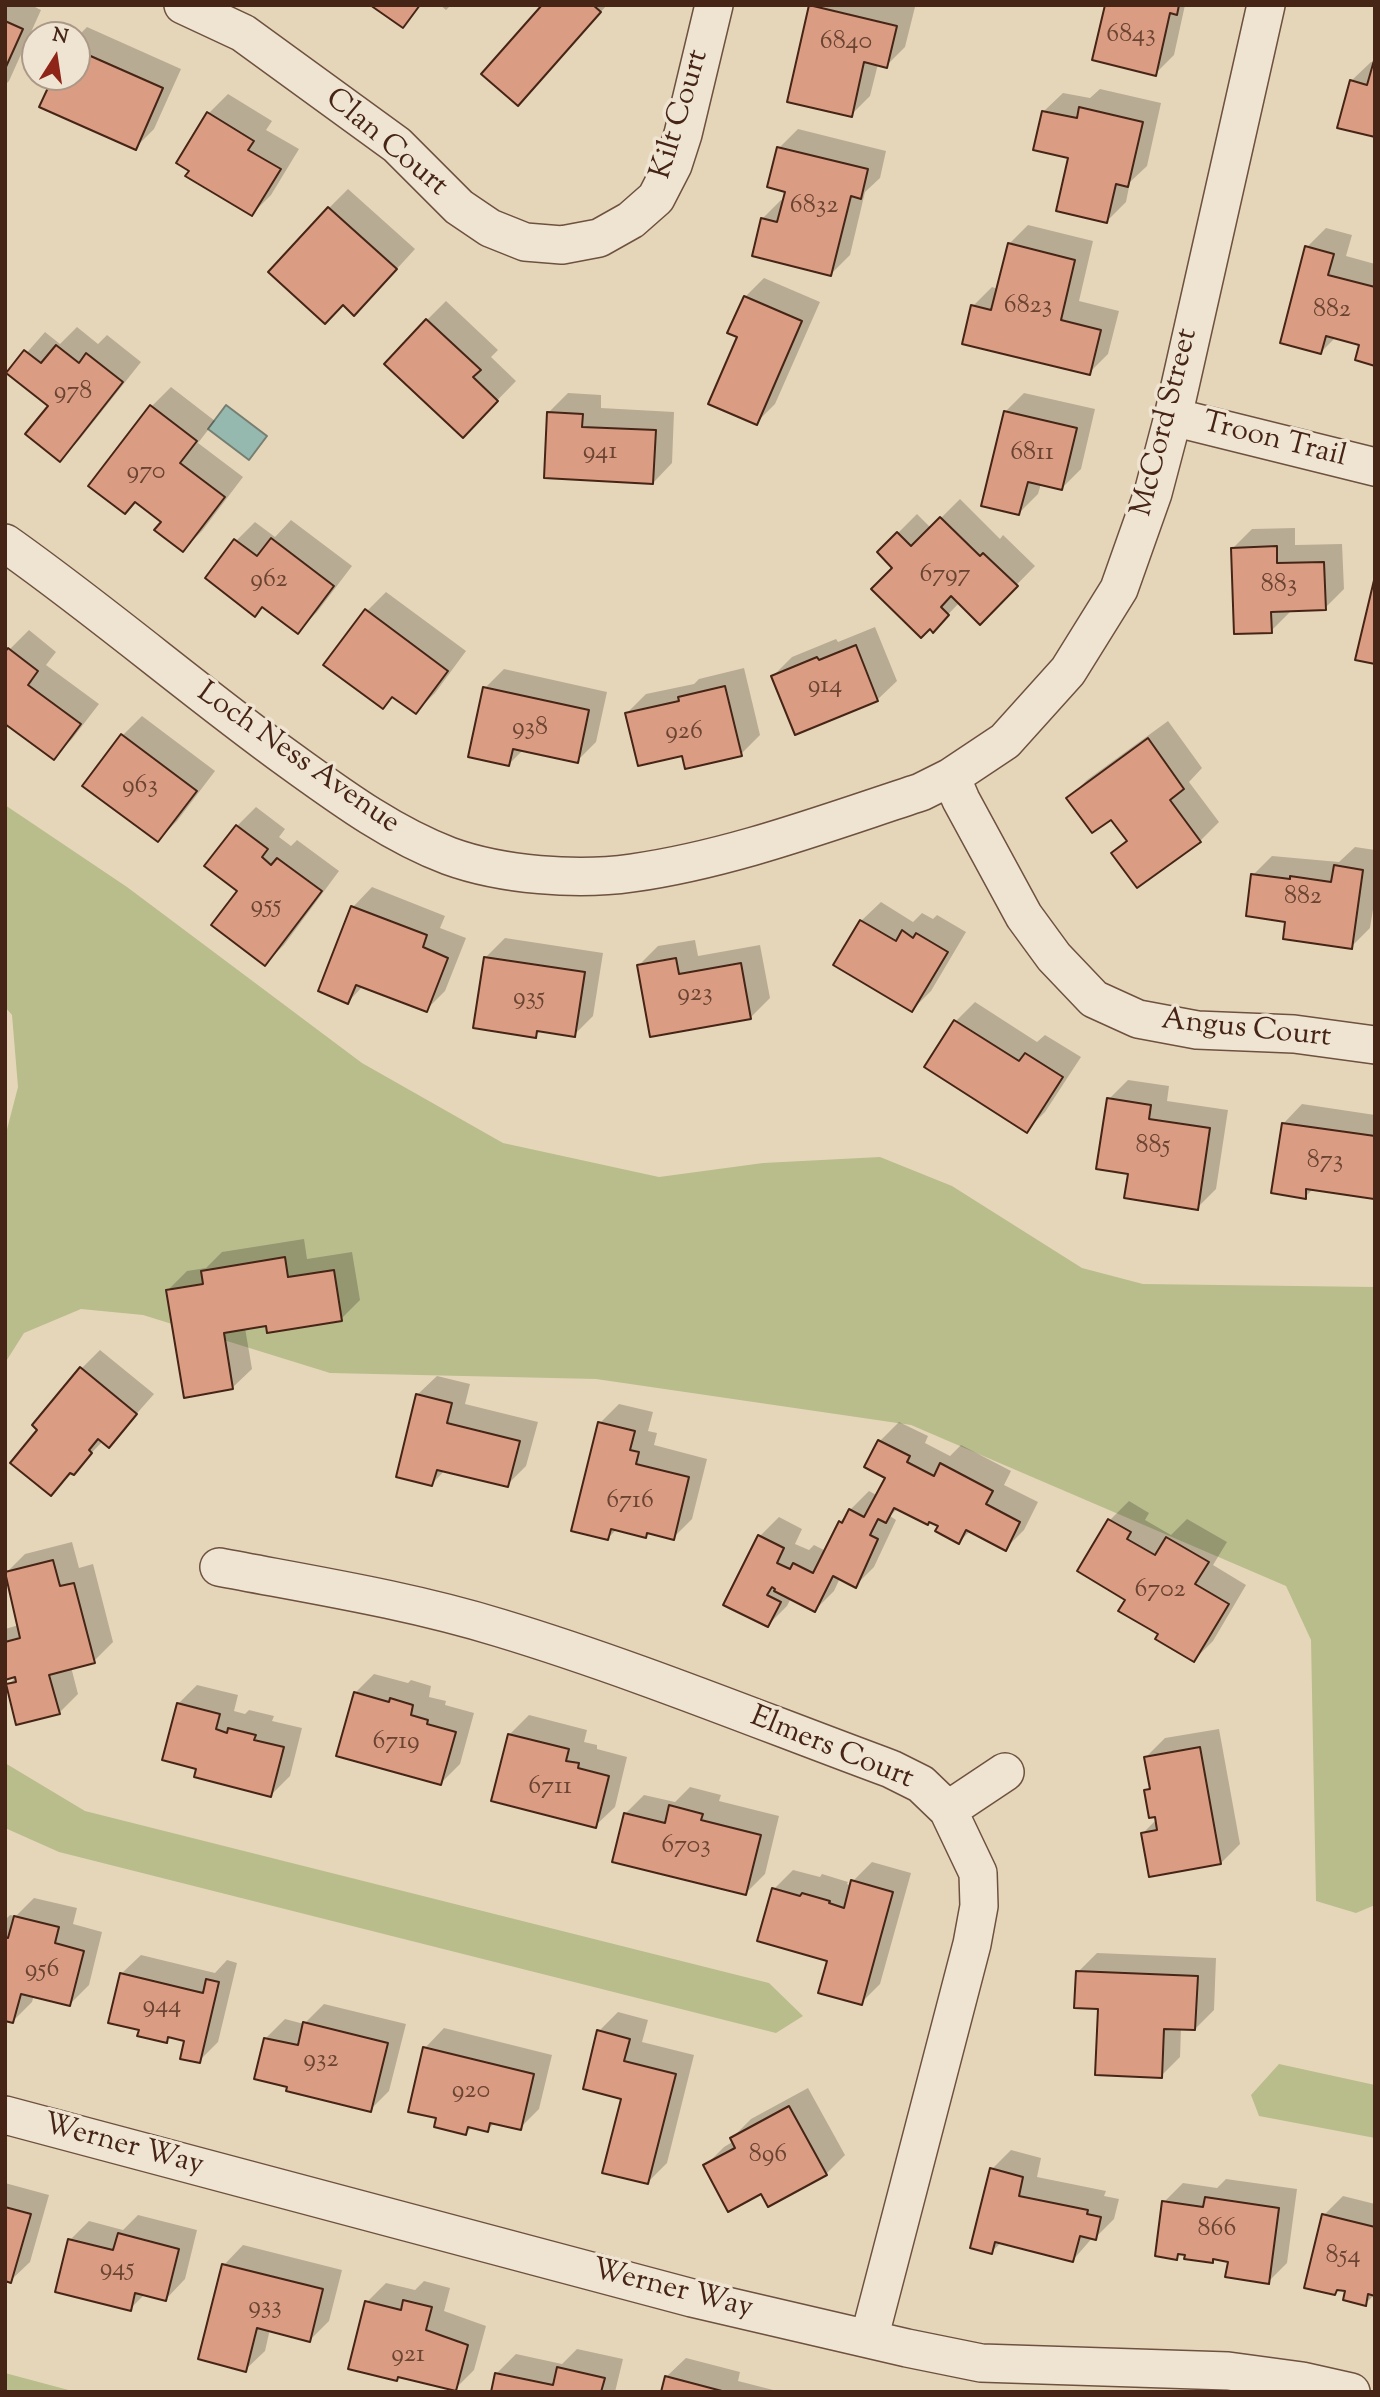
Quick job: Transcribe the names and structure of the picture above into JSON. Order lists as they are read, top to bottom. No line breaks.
{"streets":{"street":["Kilt Court","Clan Court","McCord Street","Troon Trail","Loch Ness Avenue","Angus Court","Elmers Court","Werner Way"]},"crossings":[["Kilt Court","Clan Court"],["McCord Street","Troon Trail"],["McCord Street","Loch Ness Avenue"],["McCord Street","Angus Court"],["Loch Ness Avenue","Angus Court"],["Elmers Court","Werner Way"]],"house_numbers":["6843","6840","6832","6823","882","978","941","6811","970","6797","962","883","914","938","926","963","882","955","923","935","885","873","6716","6702","6719","6711","6703","956","944","932","920","896","866","854","945","933","921"],"north":"top"}
